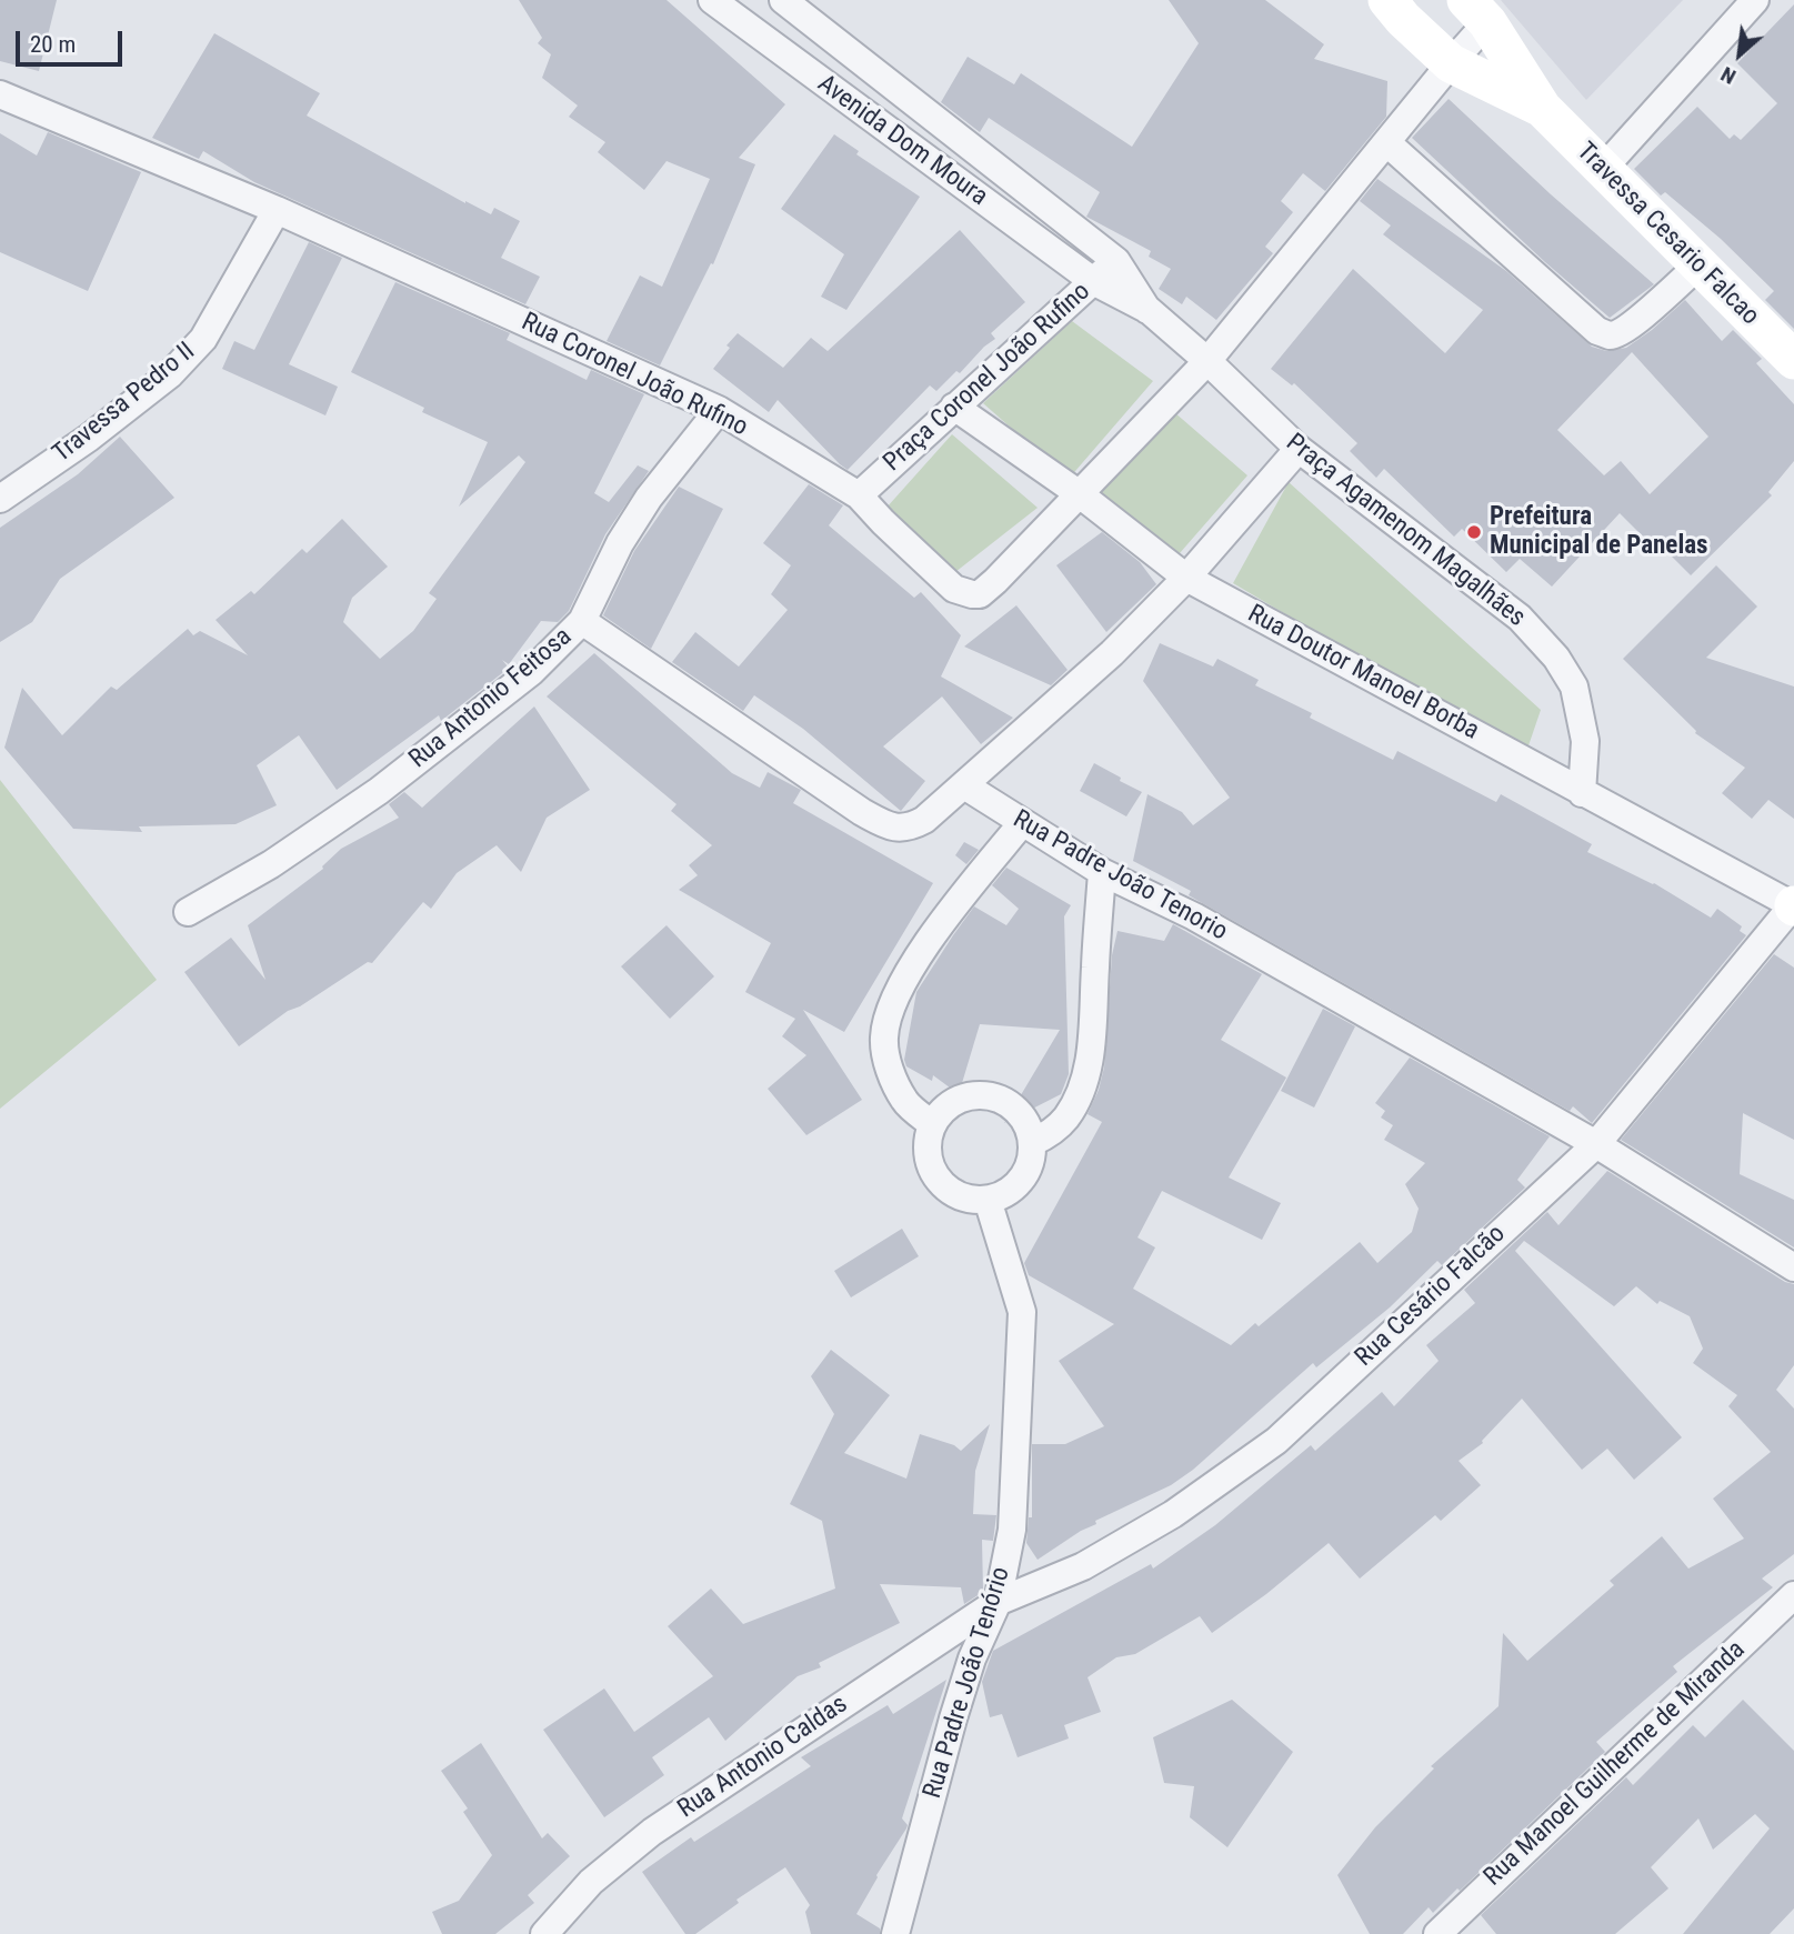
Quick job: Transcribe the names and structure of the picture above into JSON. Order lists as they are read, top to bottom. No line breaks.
{"streets":{"street":["Avenida Dom Moura","Travessa Cesario Falcao","Rua Coronel João Rufino","Praça Coronel João Rufino","Travessa Pedro II","Praça Agamenom Magalhães","Rua Doutor Manoel Borba","Rua Antonio Feitosa","Rua Padre João Tenorio","Rua Cesário Falcão","Rua Padre João Tenório","Rua Antonio Caldas","Rua Manoel Guilherme de Miranda"]},"crossings":[["Avenida Dom Moura","Praça Coronel João Rufino"],["Avenida Dom Moura","Praça Agamenom Magalhães"],["Travessa Cesario Falcao","Rua Coronel João Rufino"],["Rua Coronel João Rufino","Praça Coronel João Rufino"],["Rua Coronel João Rufino","Travessa Pedro II"],["Rua Coronel João Rufino","Praça Agamenom Magalhães"],["Rua Coronel João Rufino","Rua Doutor Manoel Borba"],["Rua Coronel João Rufino","Rua Antonio Feitosa"],["Praça Coronel João Rufino","Praça Agamenom Magalhães"],["Praça Coronel João Rufino","Rua Doutor Manoel Borba"],["Praça Agamenom Magalhães","Rua Doutor Manoel Borba"],["Rua Doutor Manoel Borba","Rua Cesário Falcão"],["Rua Padre João Tenorio","Rua Cesário Falcão"],["Rua Cesário Falcão","Rua Padre João Tenório"],["Rua Cesário Falcão","Rua Antonio Caldas"],["Rua Padre João Tenório","Rua Antonio Caldas"]],"places":["Prefeitura Municipal de Panelas"],"scale_bar":"20 m","north":"bottom left"}
